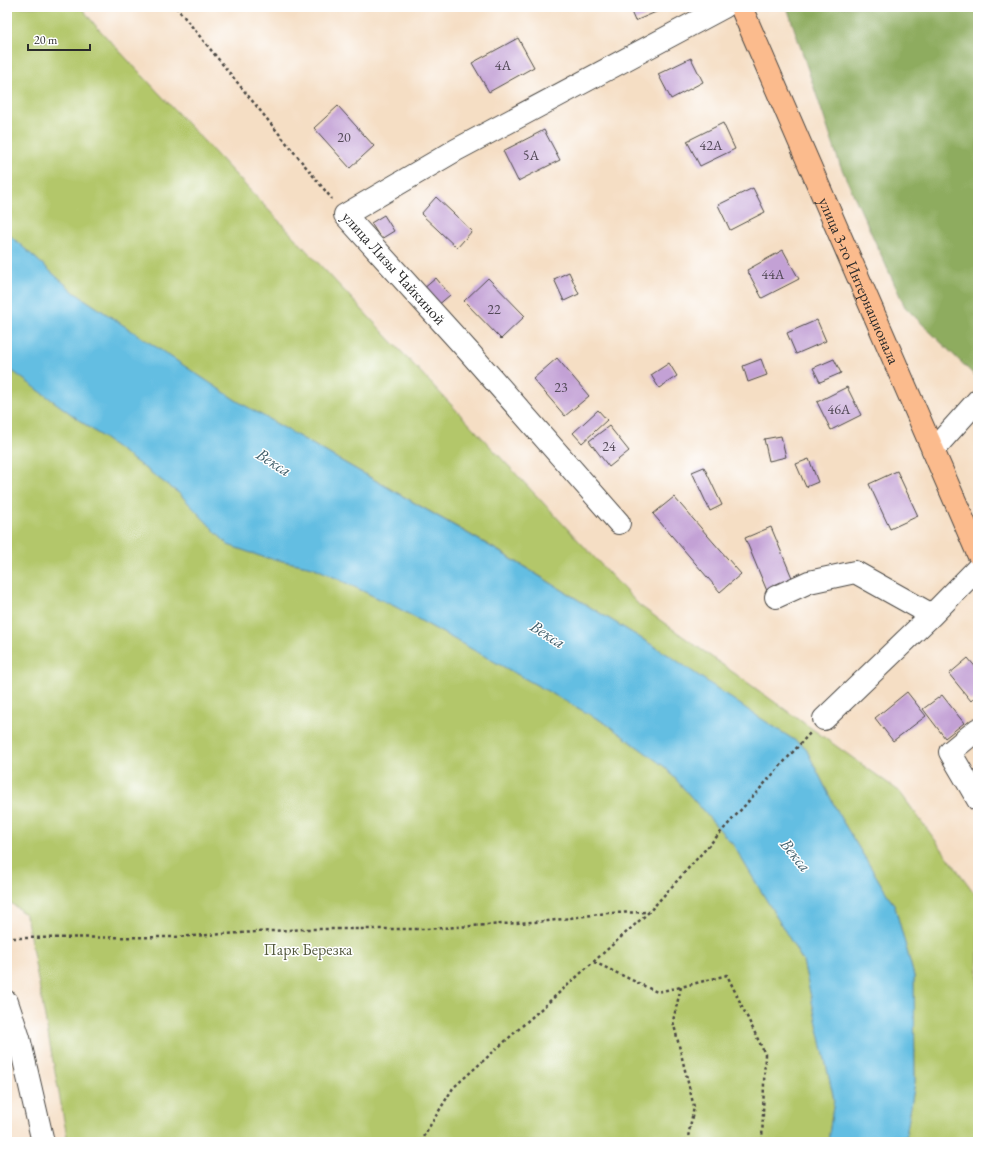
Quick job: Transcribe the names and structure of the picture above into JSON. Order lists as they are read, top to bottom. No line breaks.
{"streets":{"main road":["улица 3-го Интернационала"],"street":["улица Лизы Чайкиной"]},"water":["Векса"],"parks":["Парк Березка"],"house_numbers":["4А","20","42А","5А","44А","22","23","46А","24"],"scale_bar":"20 m"}
